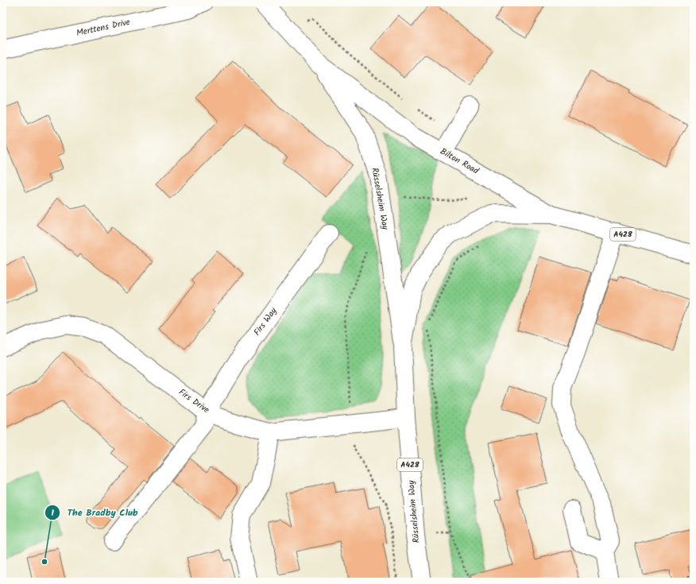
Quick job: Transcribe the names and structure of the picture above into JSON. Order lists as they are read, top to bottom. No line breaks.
{"streets":{"main road":["Merttens Drive","Bilton Road","Rüsselsheim Way","A428","Firs Way","Firs Drive"]},"crossings":[["Bilton Road","Rüsselsheim Way"],["Rüsselsheim Way","Firs Drive"],["Firs Way","Firs Drive"]],"places":["The Bradby Club"]}
